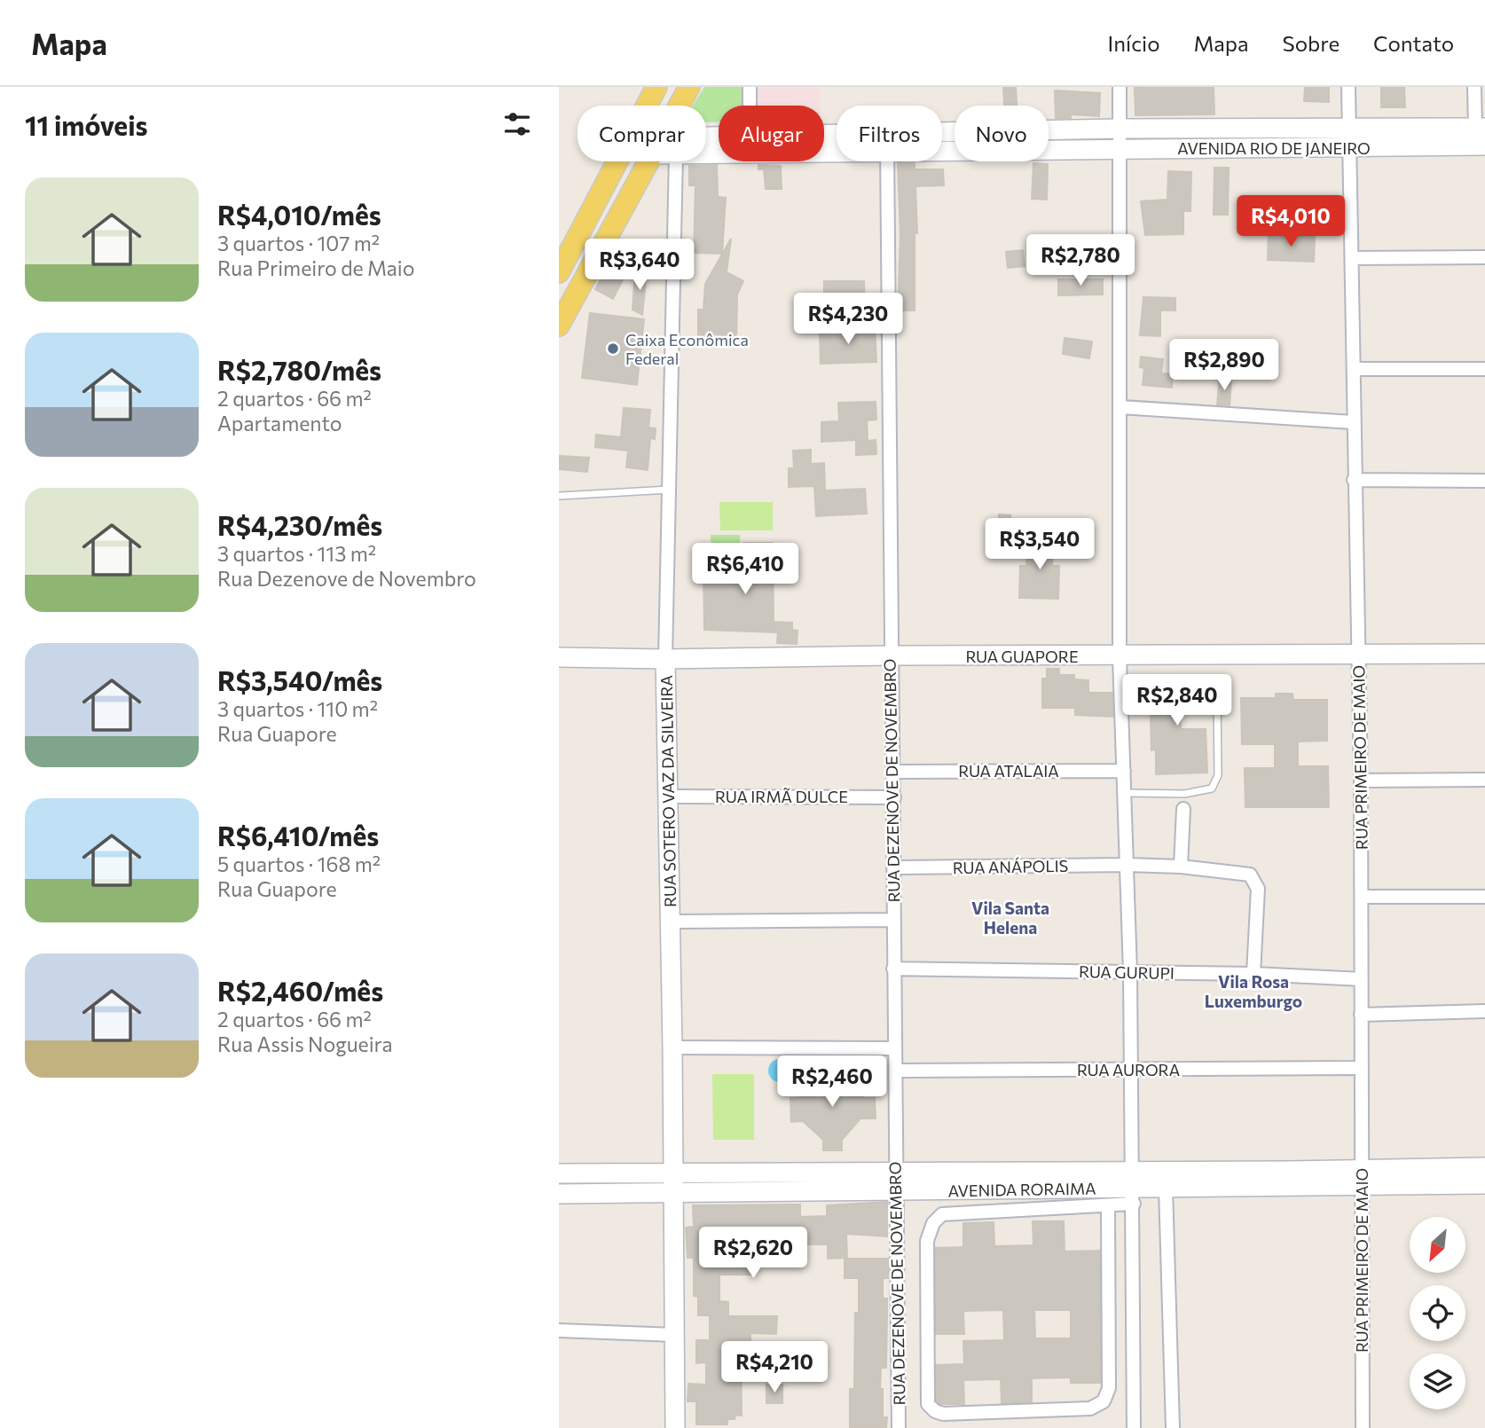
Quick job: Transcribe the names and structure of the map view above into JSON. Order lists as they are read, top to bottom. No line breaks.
{"streets":{"street":["AVENIDA RIO DE JANEIRO","RUA GUAPORE","RUA PRIMEIRO DE MAIO","RUA ATALAIA","RUA DEZENOVE DE NOVEMBRO","RUA SOTERO VAZ DA SILVEIRA","RUA IRMÃ DULCE","RUA ANÁPOLIS","RUA GURUPI","RUA AURORA","AVENIDA RORAIMA"]},"crossings":[["AVENIDA RIO DE JANEIRO","RUA PRIMEIRO DE MAIO"],["RUA GUAPORE","RUA PRIMEIRO DE MAIO"],["RUA GUAPORE","RUA DEZENOVE DE NOVEMBRO"],["RUA GUAPORE","RUA SOTERO VAZ DA SILVEIRA"],["RUA PRIMEIRO DE MAIO","RUA GURUPI"],["RUA PRIMEIRO DE MAIO","RUA AURORA"],["RUA PRIMEIRO DE MAIO","AVENIDA RORAIMA"],["RUA ATALAIA","RUA DEZENOVE DE NOVEMBRO"],["RUA DEZENOVE DE NOVEMBRO","RUA IRMÃ DULCE"],["RUA DEZENOVE DE NOVEMBRO","RUA ANÁPOLIS"],["RUA DEZENOVE DE NOVEMBRO","RUA GURUPI"],["RUA DEZENOVE DE NOVEMBRO","RUA AURORA"],["RUA DEZENOVE DE NOVEMBRO","AVENIDA RORAIMA"],["RUA SOTERO VAZ DA SILVEIRA","RUA IRMÃ DULCE"],["RUA SOTERO VAZ DA SILVEIRA","AVENIDA RORAIMA"],["RUA ANÁPOLIS","RUA GURUPI"]],"districts":["Vila Santa Helena","Vila Rosa Luxemburgo"],"places":["Caixa Econômica Federal"],"north":"bottom left","page":{"header":"Mapa","nav":["Início","Mapa","Sobre","Contato"],"heading":"11 imóveis","chip":["Comprar","Alugar","Filtros","Novo"],"list":[{"name":"R$4,010/mês","note":"3 quartos · 107 m² · Rua Primeiro de Maio"},{"name":"R$2,780/mês","note":"2 quartos · 66 m² · Apartamento"},{"name":"R$4,230/mês","note":"3 quartos · 113 m² · Rua Dezenove de Novembro"},{"name":"R$3,540/mês","note":"3 quartos · 110 m² · Rua Guapore"},{"name":"R$6,410/mês","note":"5 quartos · 168 m² · Rua Guapore"},{"name":"R$2,460/mês","note":"2 quartos · 66 m² · Rua Assis Nogueira"}],"price":["R$4,010","R$2,780","R$3,640","R$4,230","R$2,890","R$3,540","R$6,410","R$2,840","R$2,460","R$2,620","R$4,210"]}}
